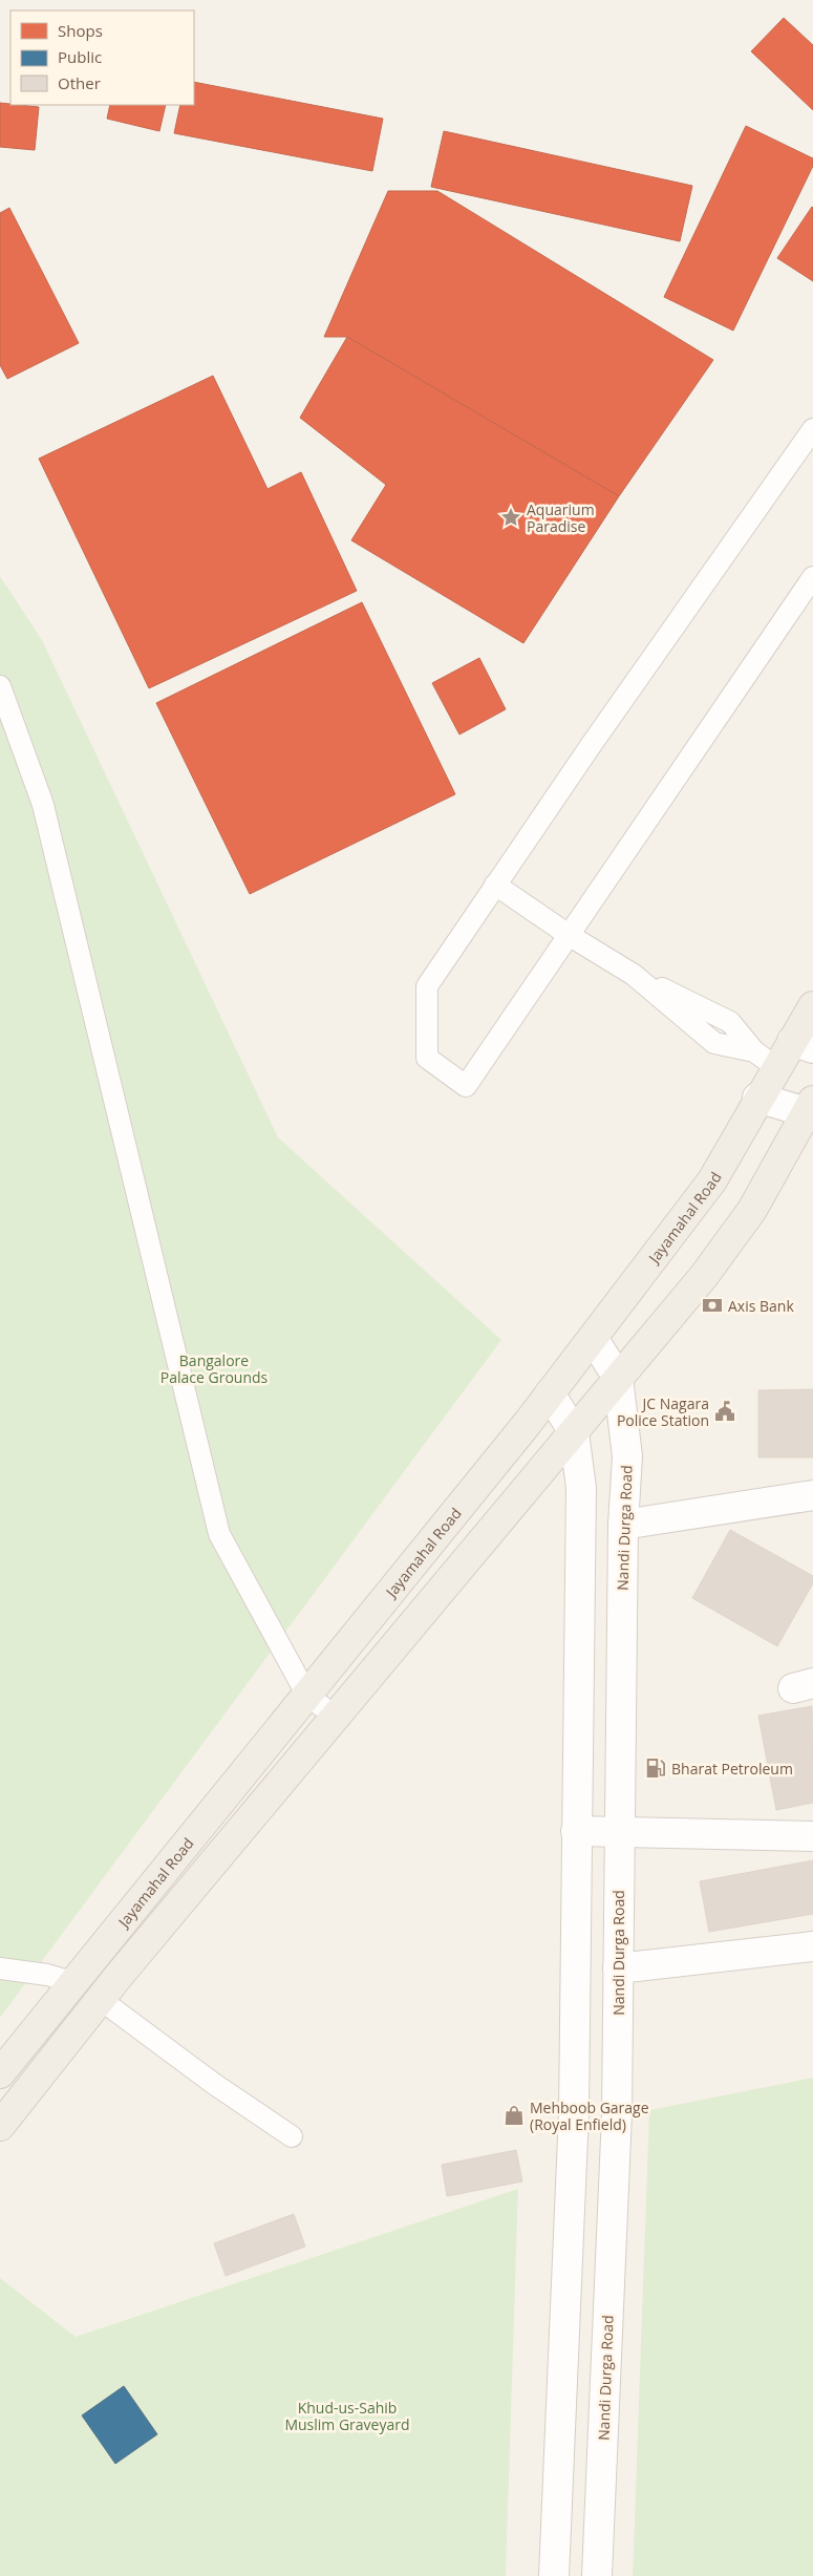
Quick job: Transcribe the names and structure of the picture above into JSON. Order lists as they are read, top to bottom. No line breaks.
{"streets":{"main road":["Jayamahal Road","Nandi Durga Road"]},"crossings":[["Jayamahal Road","Nandi Durga Road"]],"parks":["Bangalore Palace Grounds","Khud-us-Sahib Muslim Graveyard"],"places":{"place":["Aquarium Paradise"],"bank":["Axis Bank"],"public building":["JC Nagara Police Station"],"fuel station":["Bharat Petroleum"],"shop":["Mehboob Garage (Royal Enfield)"]},"legend":["Shops","Public","Other"]}
